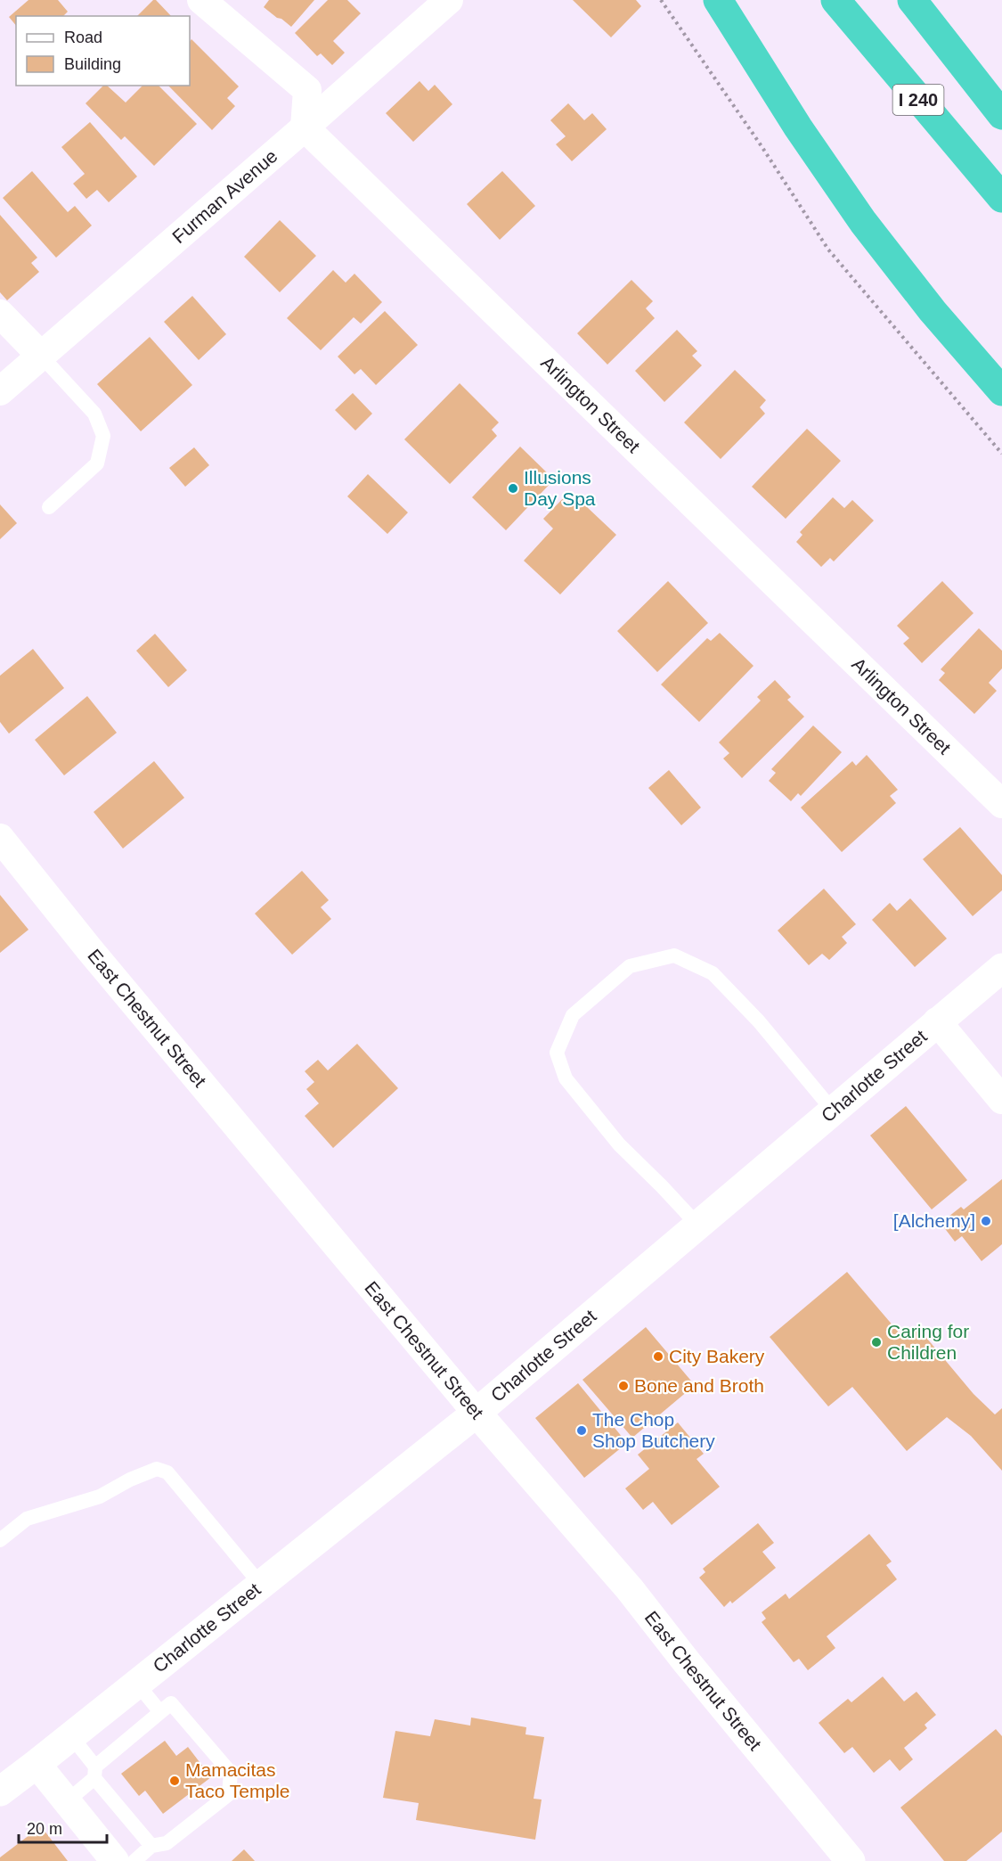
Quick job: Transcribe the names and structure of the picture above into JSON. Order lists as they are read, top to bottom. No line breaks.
{"streets":{"highway":["I 240"],"street":["Furman Avenue","Arlington Street","East Chestnut Street","Charlotte Street"]},"crossings":[["Furman Avenue","Arlington Street"],["East Chestnut Street","Charlotte Street"]],"places":["Illusions Day Spa","[Alchemy]","Caring for Children","City Bakery","Bone and Broth","The Chop Shop Butchery","Mamacitas Taco Temple"],"legend":["Road","Building"],"scale_bar":"20 m"}
